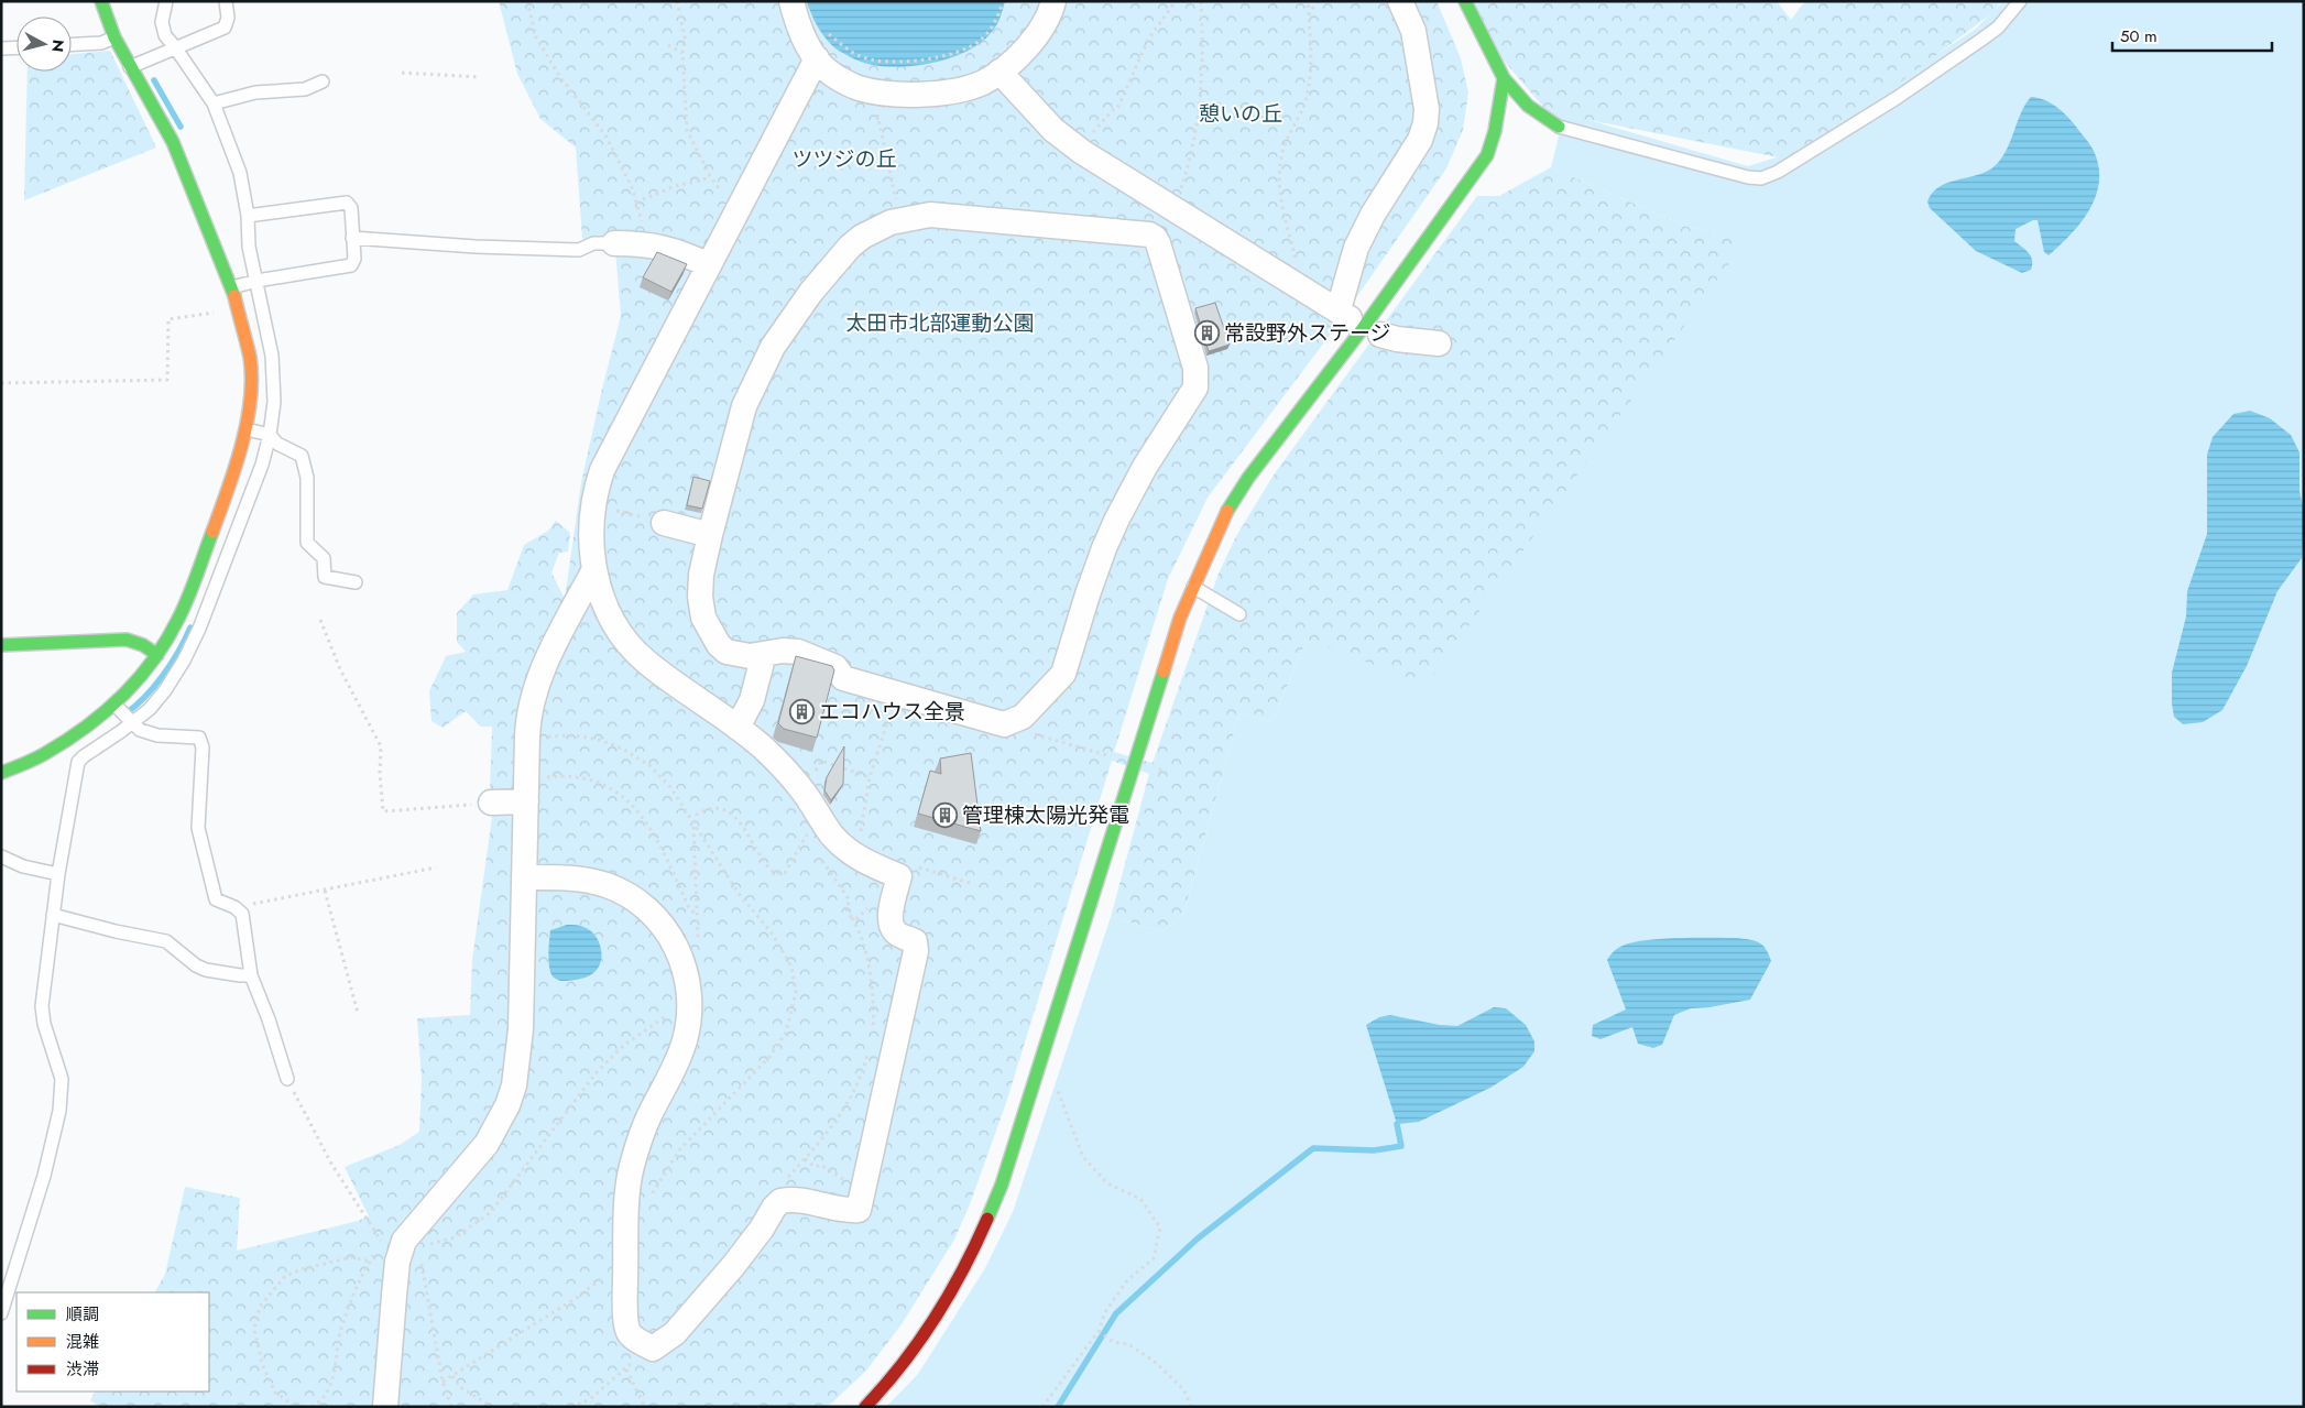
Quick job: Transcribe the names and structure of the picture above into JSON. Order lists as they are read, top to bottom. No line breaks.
{"parks":["憩いの丘","ツツジの丘","太田市北部運動公園"],"places":{"building":["常設野外ステージ","エコハウス全景","管理棟太陽光発電"]},"legend":["順調","混雑","渋滞"],"scale_bar":"50 m","north":"right"}
